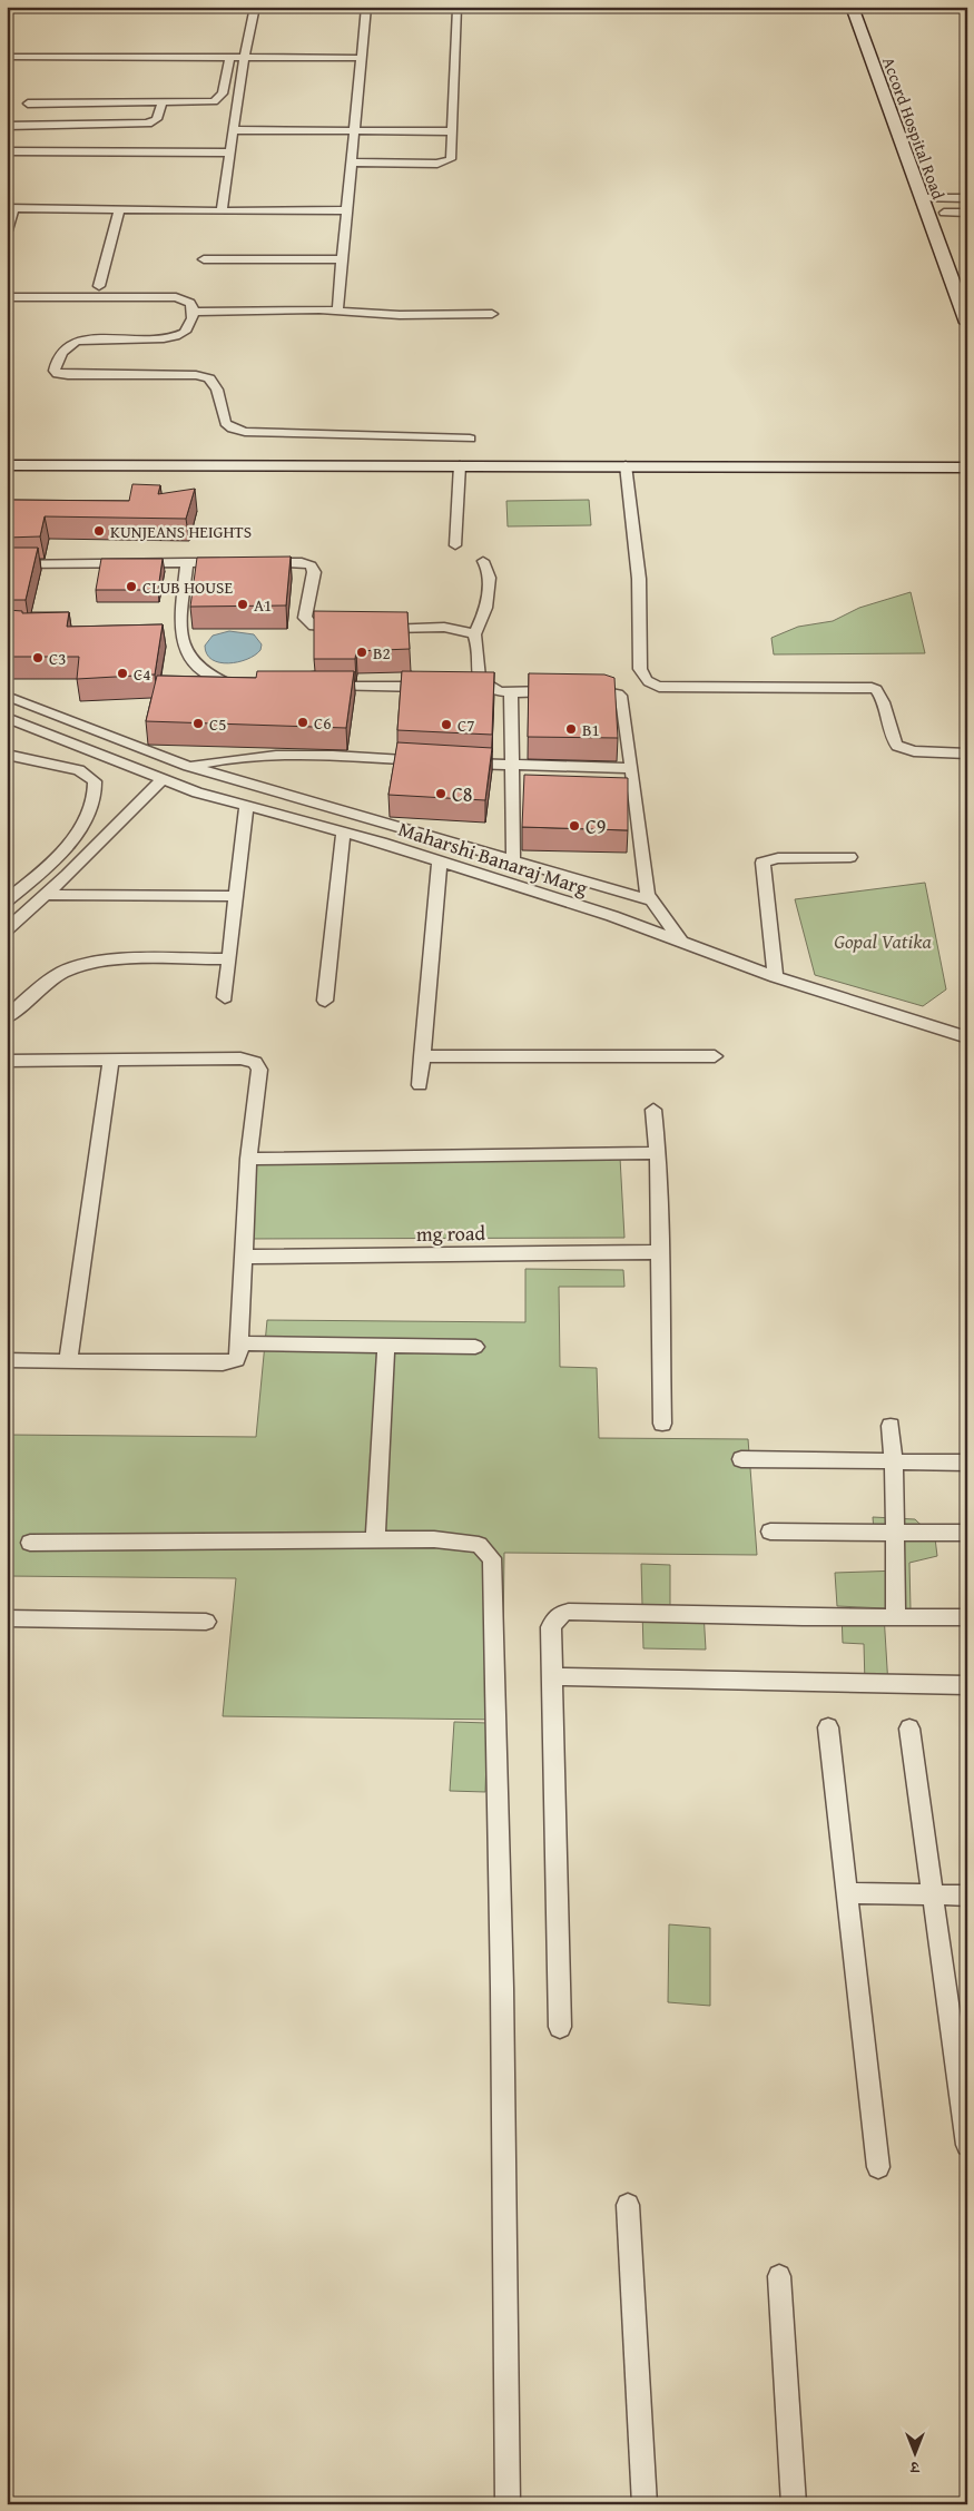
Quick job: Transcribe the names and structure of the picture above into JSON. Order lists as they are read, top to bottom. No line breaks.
{"streets":{"street":["Accord Hospital Road","Maharshi Banaraj Marg","mg road"]},"parks":["Gopal Vatika"],"places":["KUNJEANS HEIGHTS","CLUB HOUSE","A1","B2","C3","C4","C6","C5","C7","B1","C8","C9"],"north":"bottom"}
